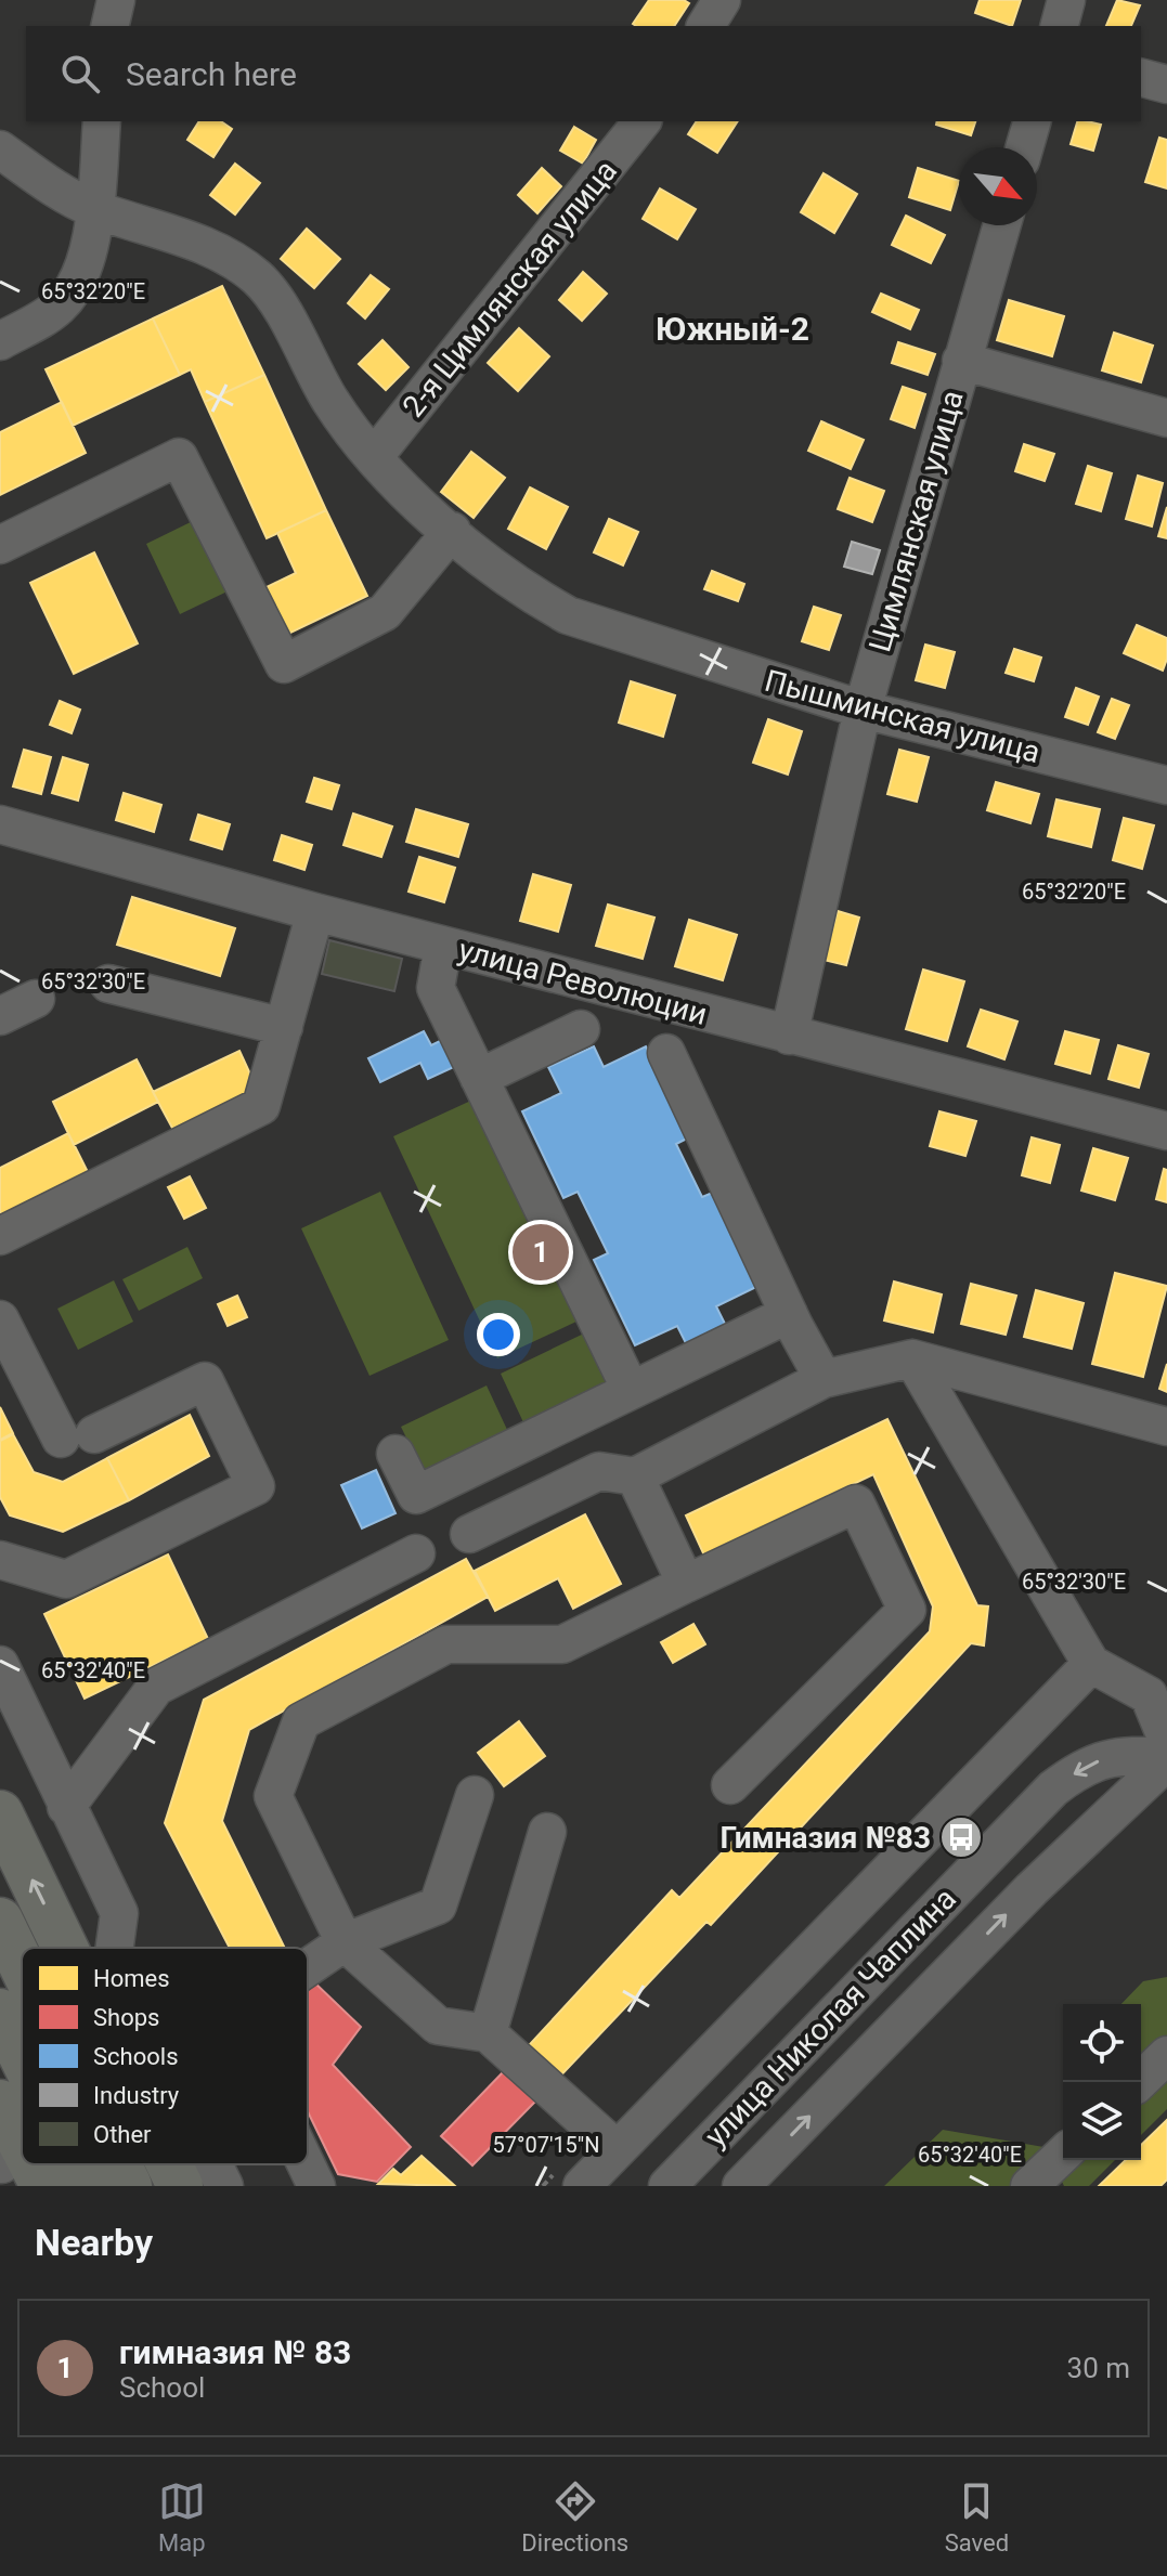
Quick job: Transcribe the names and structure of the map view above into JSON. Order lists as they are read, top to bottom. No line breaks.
{"streets":{"street":["2-я Цимлянская улица","Цимлянская улица","Пышминская улица","улица Революции","улица Николая Чаплина"]},"crossings":[["2-я Цимлянская улица","Пышминская улица"],["Цимлянская улица","Пышминская улица"],["Цимлянская улица","улица Революции"]],"districts":["Южный-2"],"places":{"bus stop":["Гимназия №83"]},"legend":["Homes","Shops","Schools","Industry","Other"],"north":"bottom right","page":{"search":"Search here","pins":"1","heading":"Nearby","list":[{"mark":"1","name":"гимназия № 83","note":"School","value":"30 m"}],"nav":["Map","Directions","Saved"]},"coordinates":["65°32'20\"E","65°32'30\"E","65°32'40\"E","57°07'15\"N"]}
